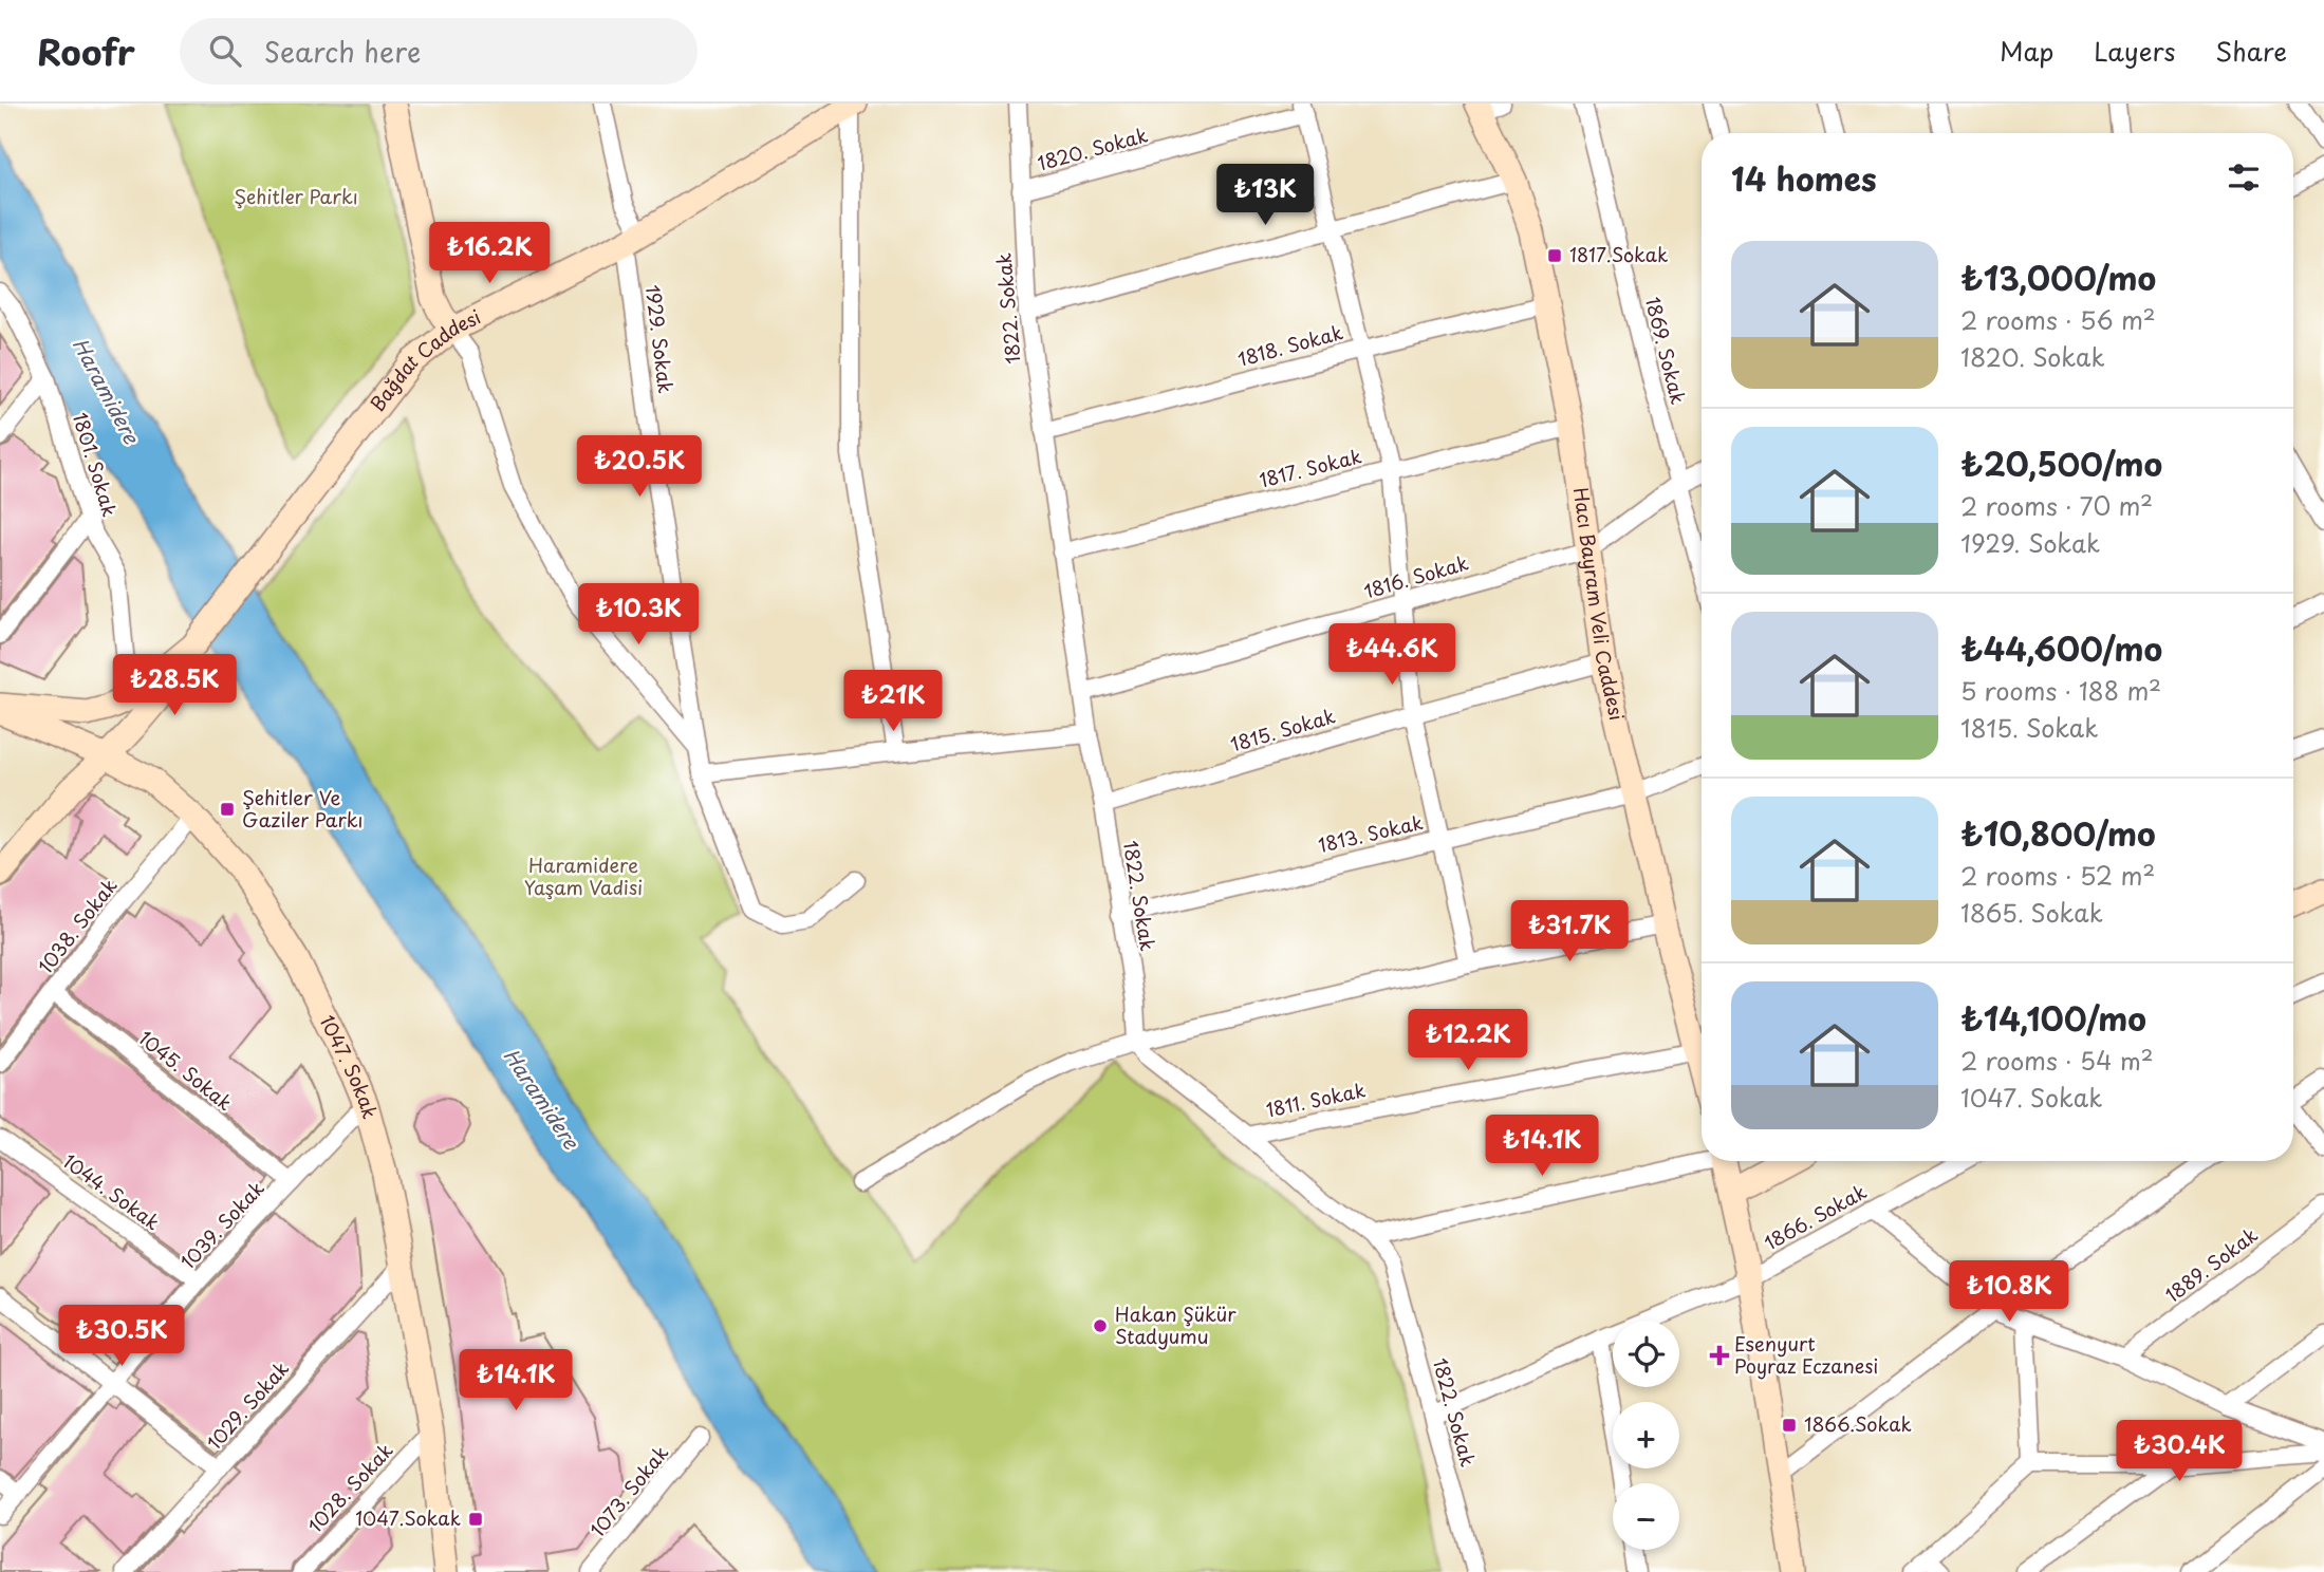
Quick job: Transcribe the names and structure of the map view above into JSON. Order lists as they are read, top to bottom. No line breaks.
{"streets":{"main road":["Bağdat Caddesi","Hacı Bayram Veli Caddesi","1047. Sokak"],"street":["1820. Sokak","1822. Sokak","1929. Sokak","1818. Sokak","1869. Sokak","1801. Sokak","1817. Sokak","1816. Sokak","1815. Sokak","1813. Sokak","1038. Sokak","1045. Sokak","1811. Sokak","1044. Sokak","1866. Sokak","1039. Sokak","1889. Sokak","1029. Sokak","1028. Sokak","1073. Sokak"]},"crossings":[["1820. Sokak","1822. Sokak"],["1822. Sokak","1818. Sokak"],["1822. Sokak","1817. Sokak"],["1822. Sokak","1816. Sokak"],["1822. Sokak","1815. Sokak"],["1822. Sokak","1813. Sokak"],["1822. Sokak","1811. Sokak"],["1822. Sokak","1866. Sokak"],["1929. Sokak","Bağdat Caddesi"],["1818. Sokak","Hacı Bayram Veli Caddesi"],["1817. Sokak","Hacı Bayram Veli Caddesi"],["1816. Sokak","Hacı Bayram Veli Caddesi"],["Hacı Bayram Veli Caddesi","1815. Sokak"],["Hacı Bayram Veli Caddesi","1813. Sokak"],["Hacı Bayram Veli Caddesi","1811. Sokak"],["1038. Sokak","1047. Sokak"],["1038. Sokak","1045. Sokak"],["1047. Sokak","1039. Sokak"],["1047. Sokak","1029. Sokak"],["1047. Sokak","1028. Sokak"],["1045. Sokak","1039. Sokak"],["1044. Sokak","1039. Sokak"]],"water":["Haramidere"],"parks":["Şehitler Parkı","Haramidere Yaşam Vadisi"],"places":{"transit":["1817.Sokak","Şehitler Ve Gaziler Parkı","1866.Sokak","1047.Sokak"],"other":["Hakan Şükür Stadyumu"],"health":["Esenyurt Poyraz Eczanesi"]},"page":{"header":"Roofr","search":"Search here","nav":["Map","Layers","Share"],"heading":"14 homes","price":["₺13K","₺16.2K","₺20.5K","₺10.3K","₺44.6K","₺28.5K","₺21K","₺31.7K","₺12.2K","₺14.1K","₺10.8K","₺30.5K","₺14.1K","₺30.4K"],"list":[{"name":"₺13,000/mo","note":"2 rooms · 56 m² · 1820. Sokak"},{"name":"₺20,500/mo","note":"2 rooms · 70 m² · 1929. Sokak"},{"name":"₺44,600/mo","note":"5 rooms · 188 m² · 1815. Sokak"},{"name":"₺10,800/mo","note":"2 rooms · 52 m² · 1865. Sokak"},{"name":"₺14,100/mo","note":"2 rooms · 54 m² · 1047. Sokak"}],"map_buttons":["+","−"]}}
